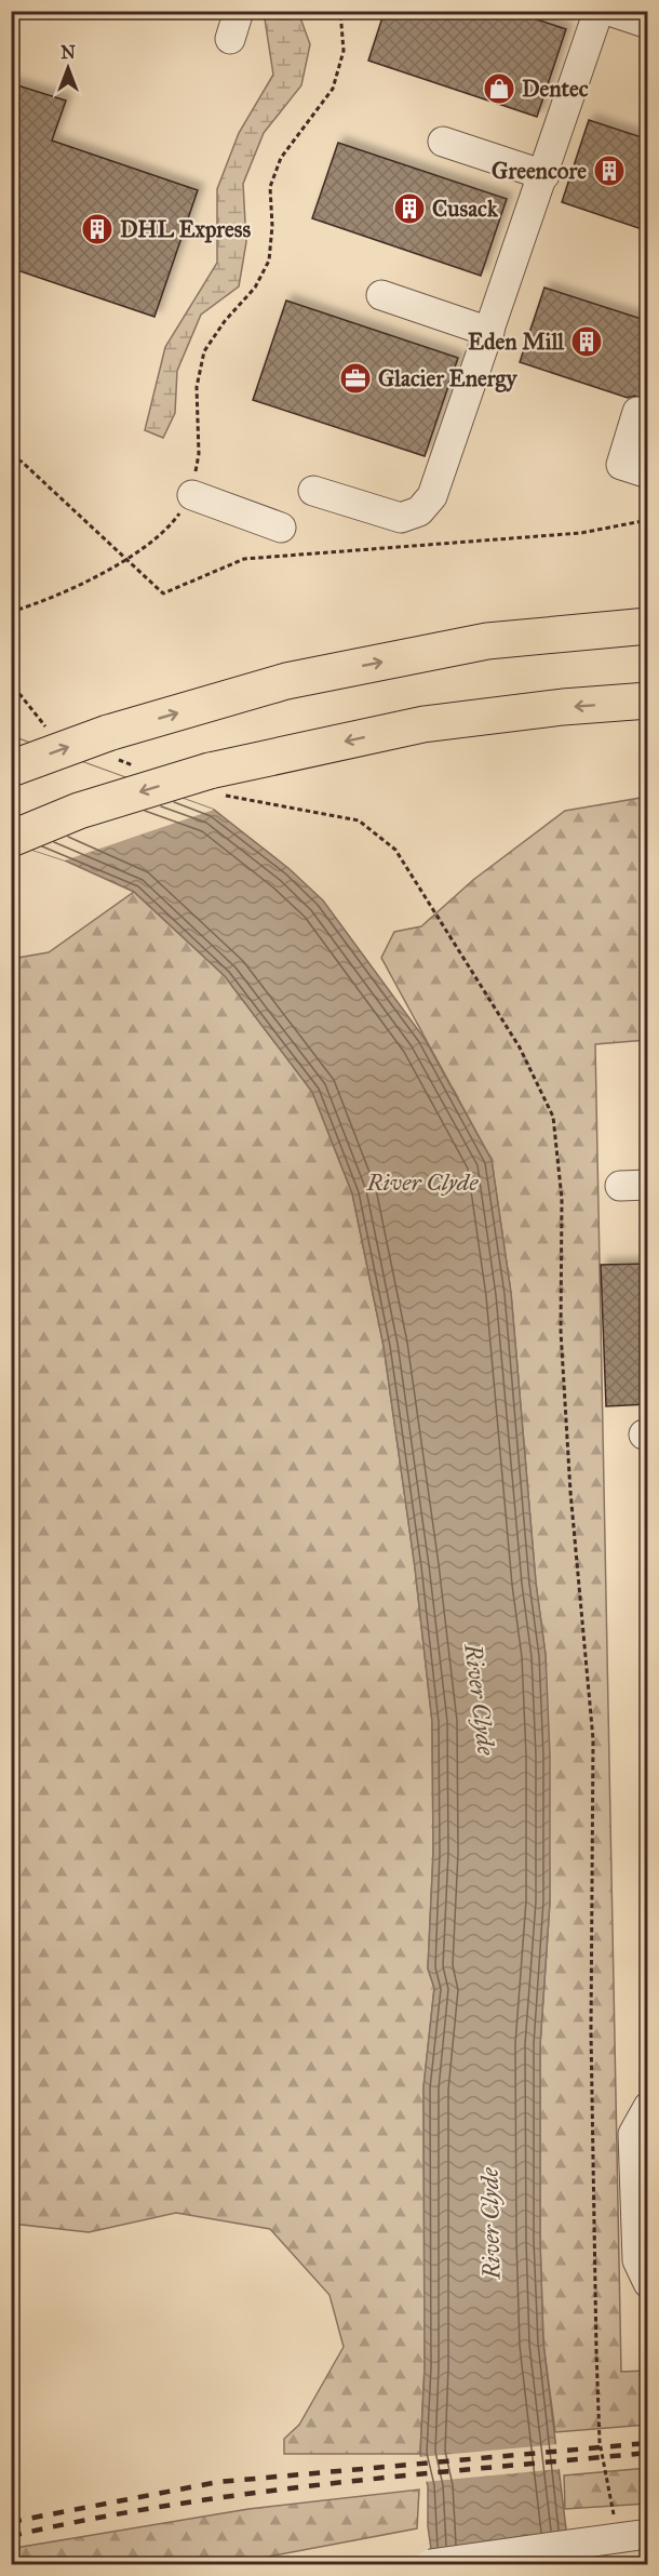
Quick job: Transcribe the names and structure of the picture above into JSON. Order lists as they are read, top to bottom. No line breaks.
{"water":["River Clyde"],"places":{"shop":["Dentec"],"building":["Greencore","Cusack","DHL Express","Eden Mill"],"office":["Glacier Energy"]},"north":"top"}
